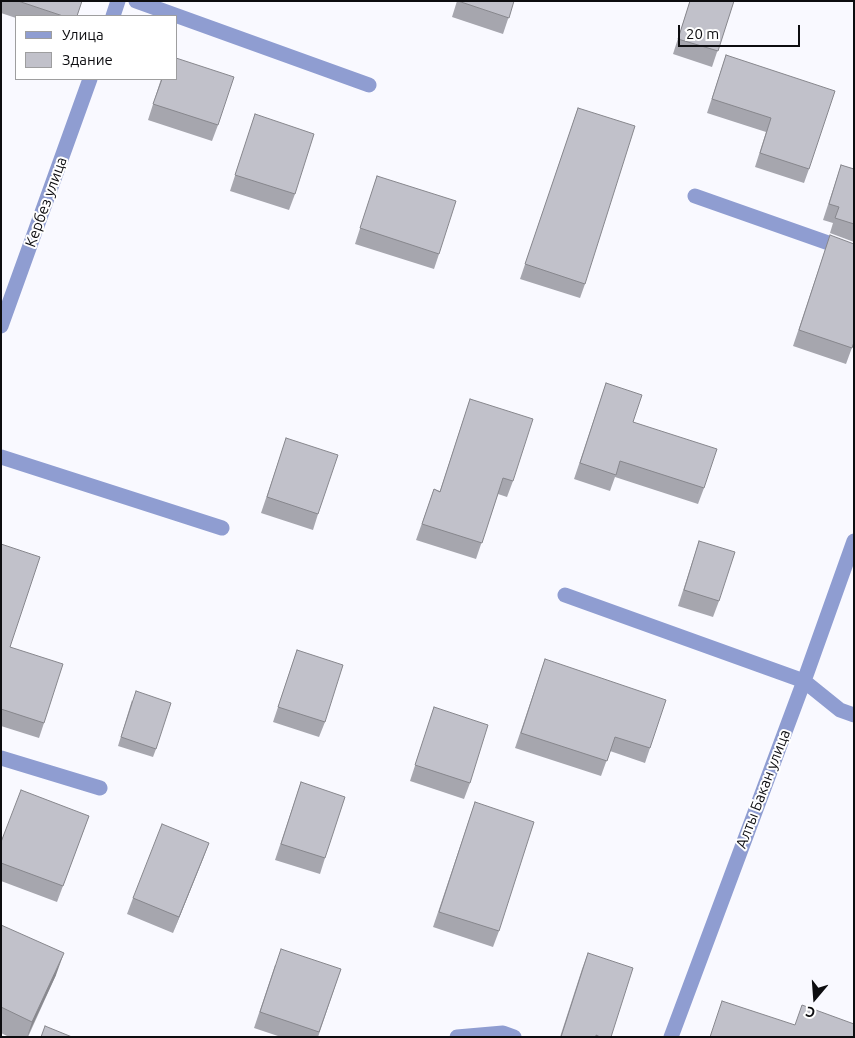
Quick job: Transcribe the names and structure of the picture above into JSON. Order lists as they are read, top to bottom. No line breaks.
{"streets":{"street":["Кербез улица","Алты Бакан улица"]},"legend":["Улица","Здание"],"scale_bar":"20 m","north":"bottom"}
